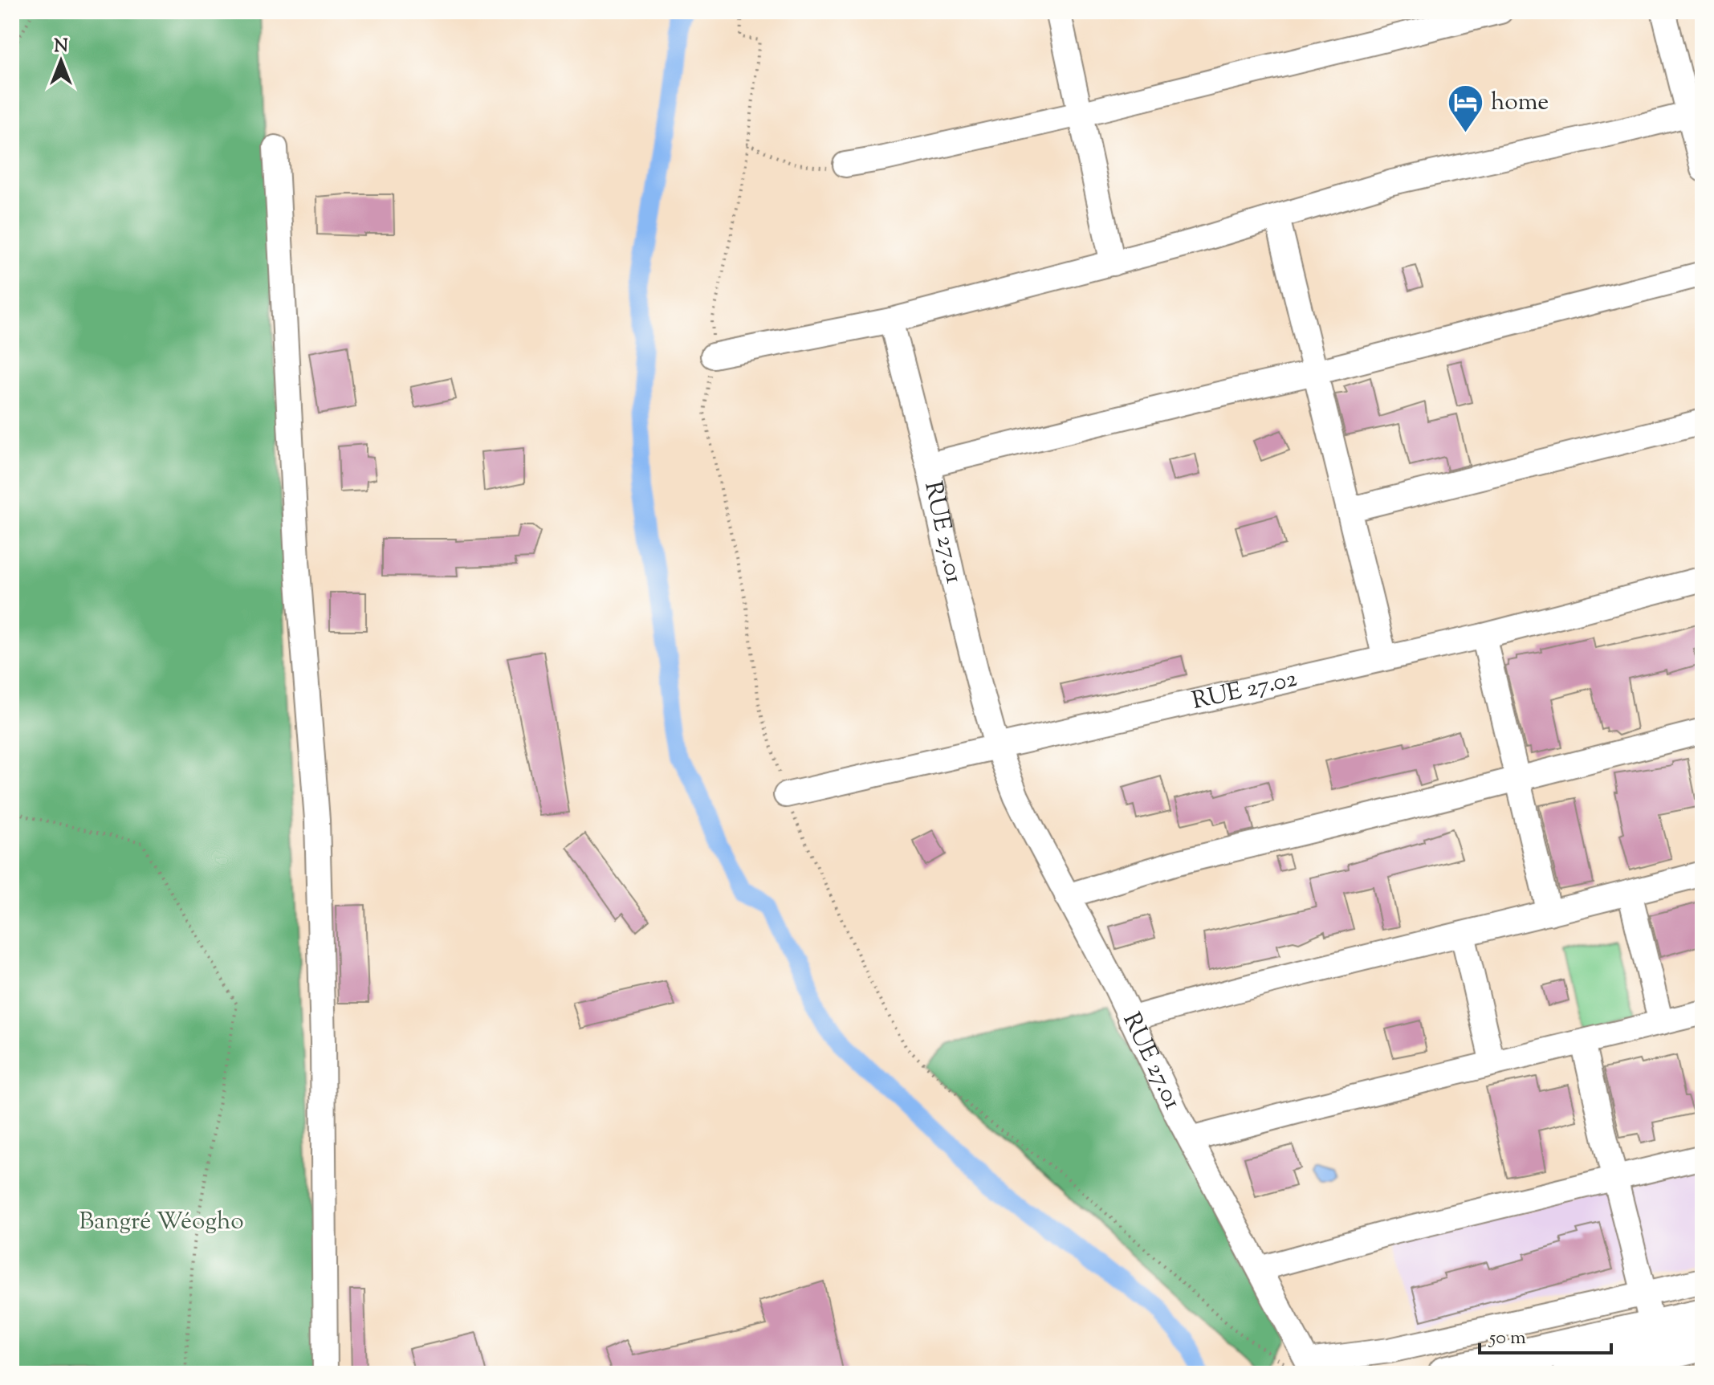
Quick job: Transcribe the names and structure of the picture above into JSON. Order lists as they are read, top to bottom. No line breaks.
{"streets":{"street":["RUE 27.01","RUE 27.02"]},"crossings":[["RUE 27.01","RUE 27.02"]],"parks":["Bangré Wéogho"],"places":{"hotel":["home"]},"scale_bar":"50 m","north":"top"}
